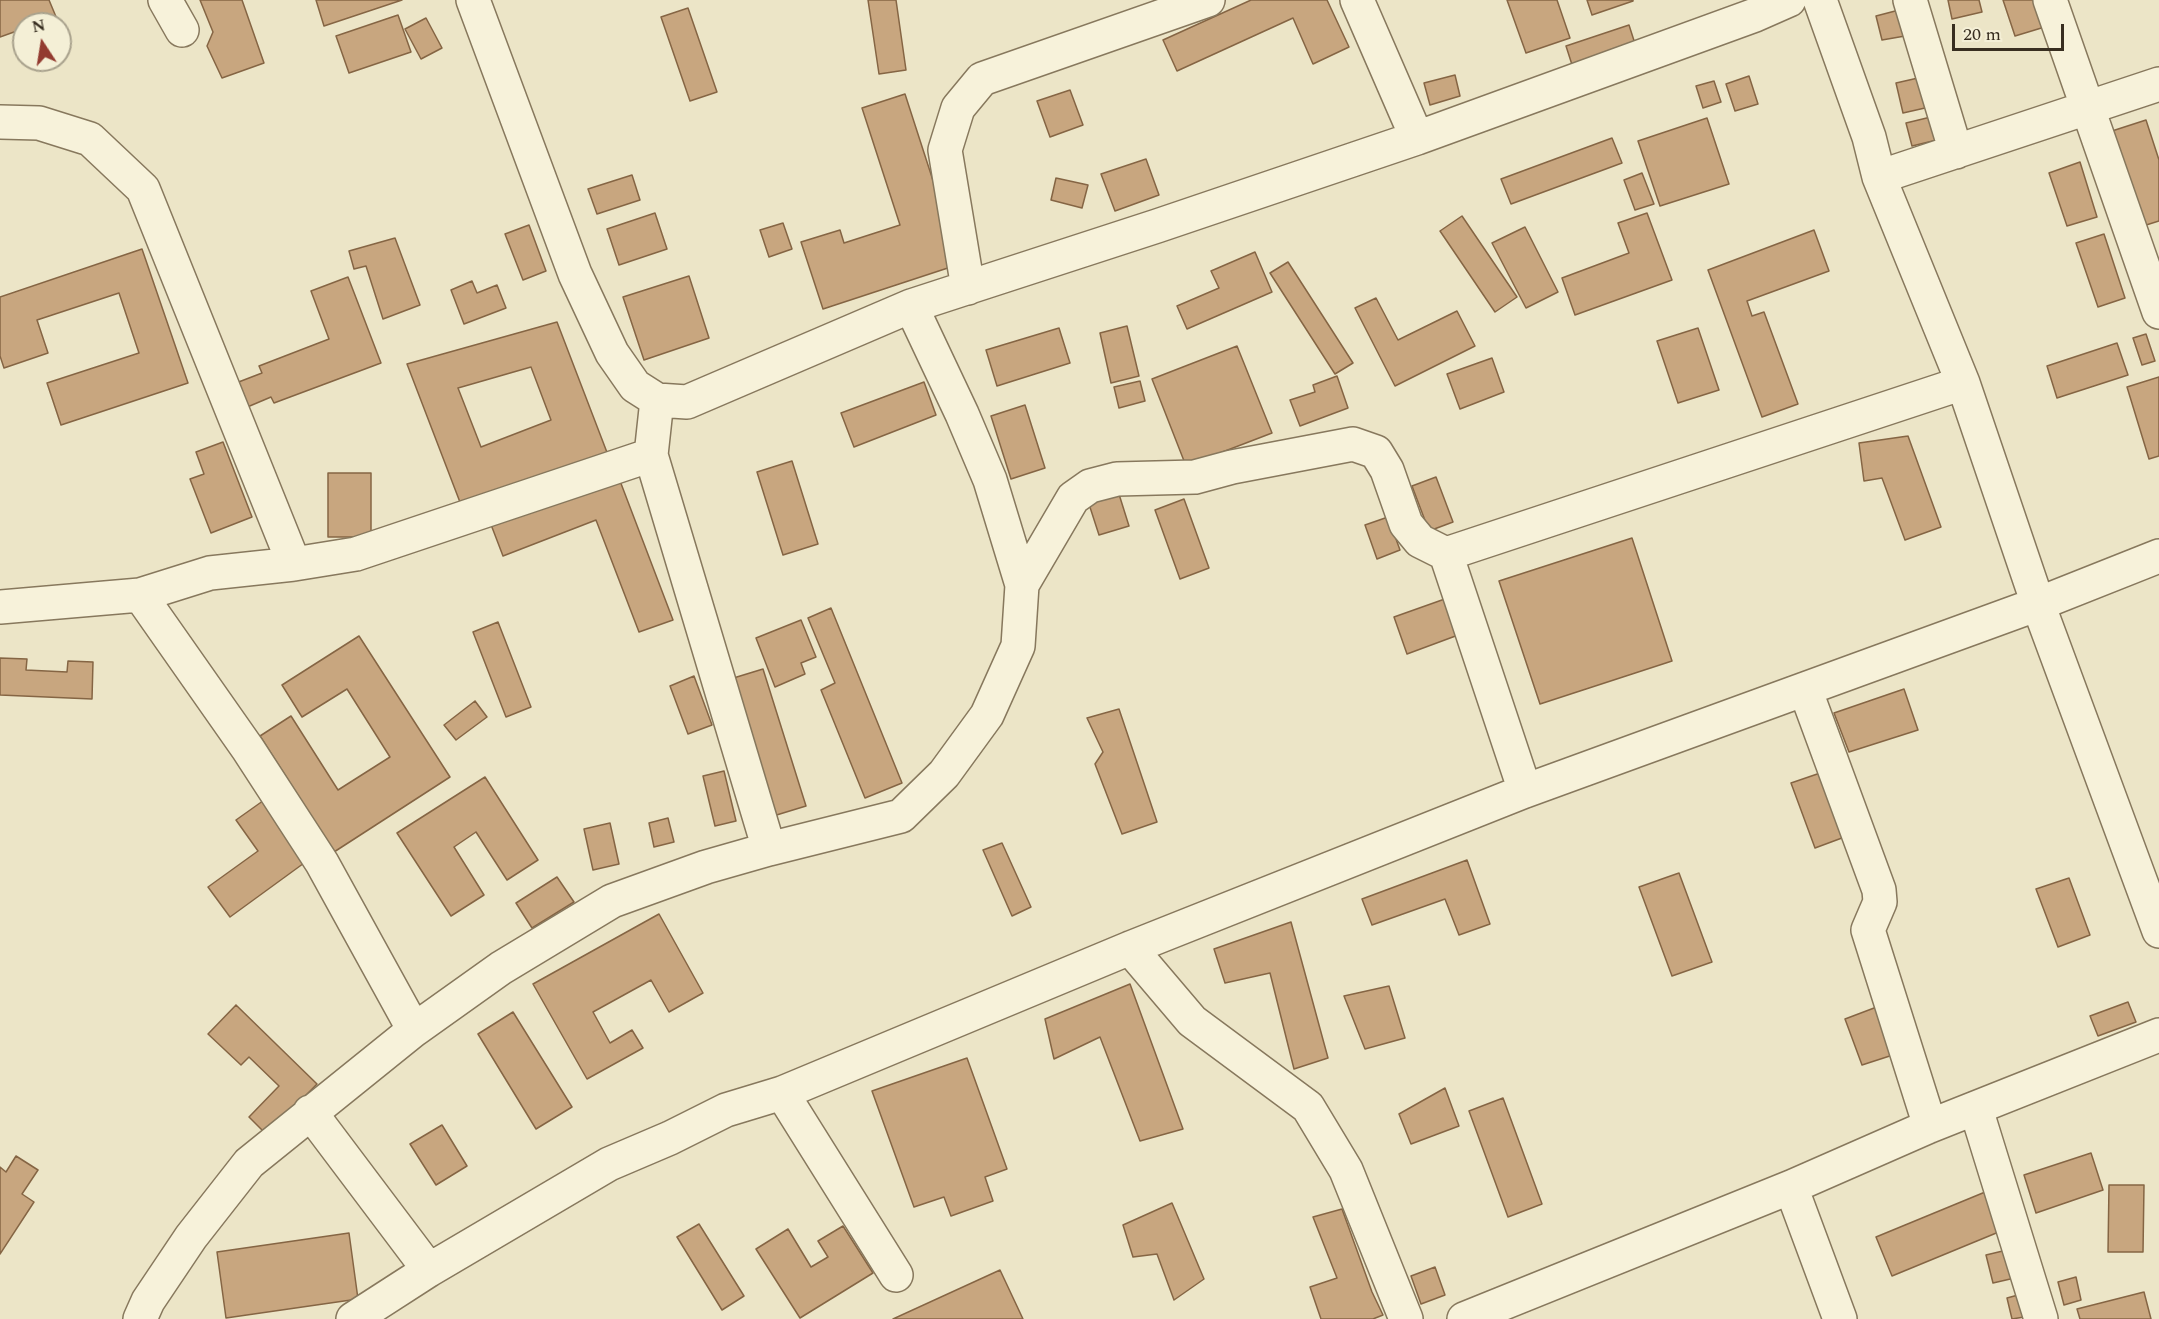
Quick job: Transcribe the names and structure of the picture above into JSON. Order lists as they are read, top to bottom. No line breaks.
{"scale_bar":"20 m","north":"top"}
